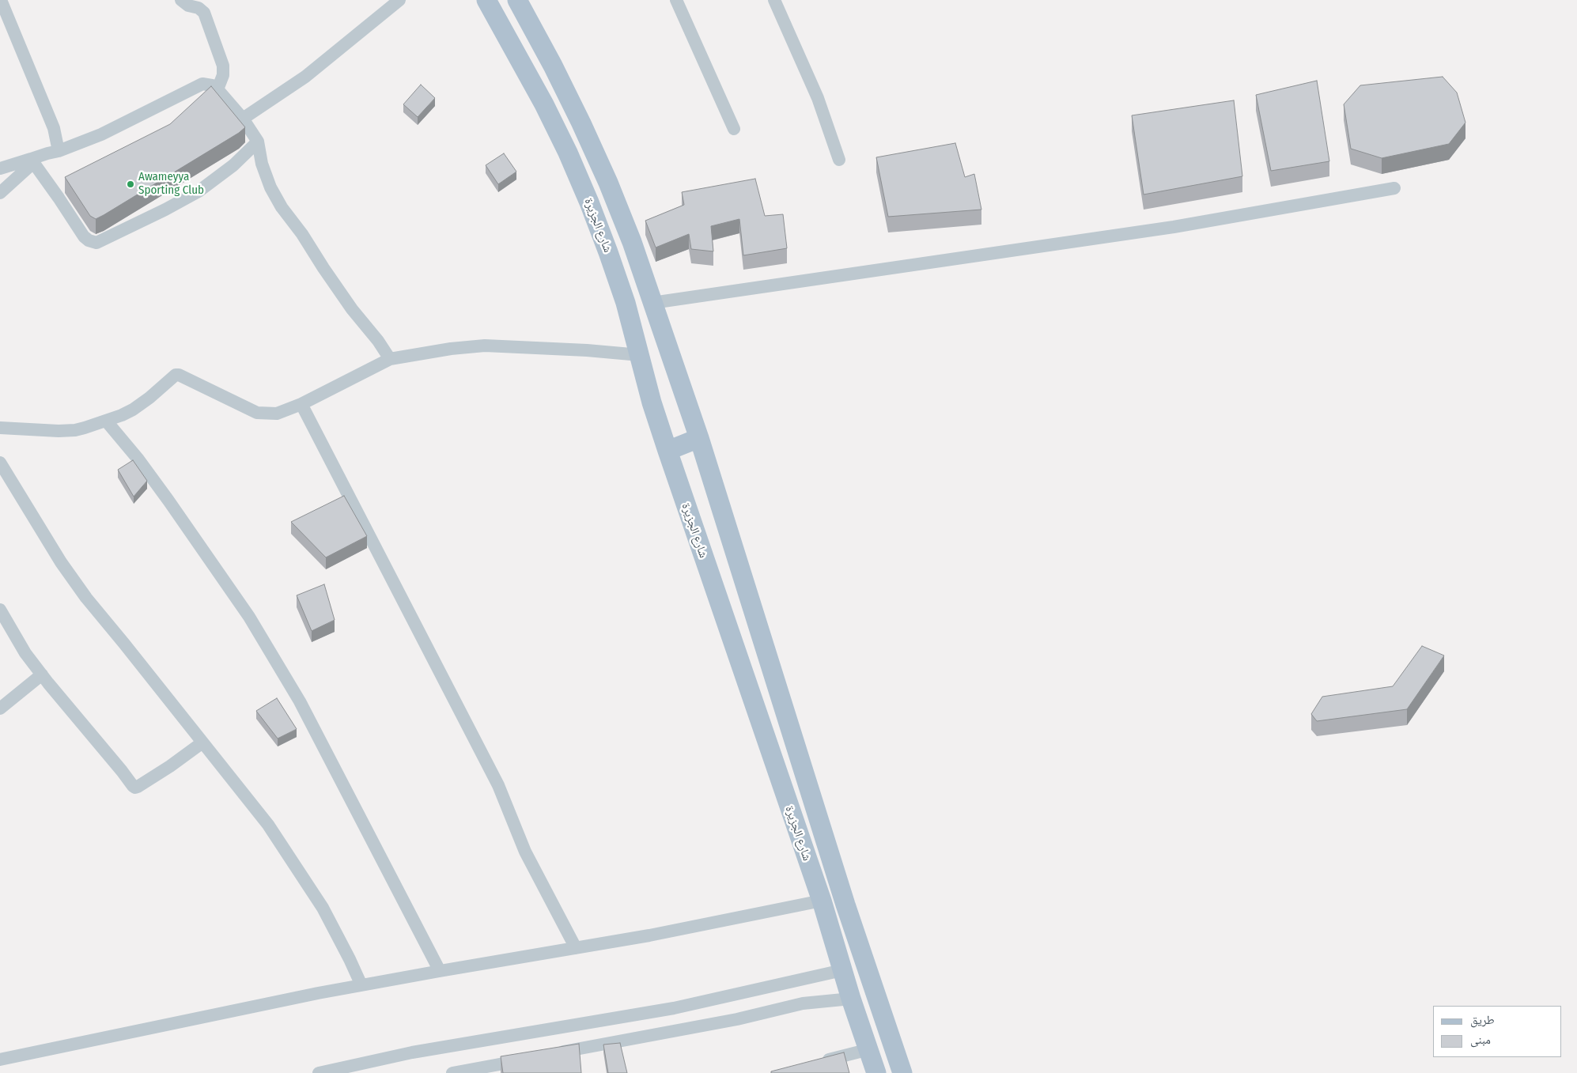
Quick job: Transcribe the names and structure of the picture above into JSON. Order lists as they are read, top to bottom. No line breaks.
{"streets":{"main road":["شارع الجزيرة"]},"places":["Awameyya Sporting Club"],"legend":["طريق","مبنى"]}
